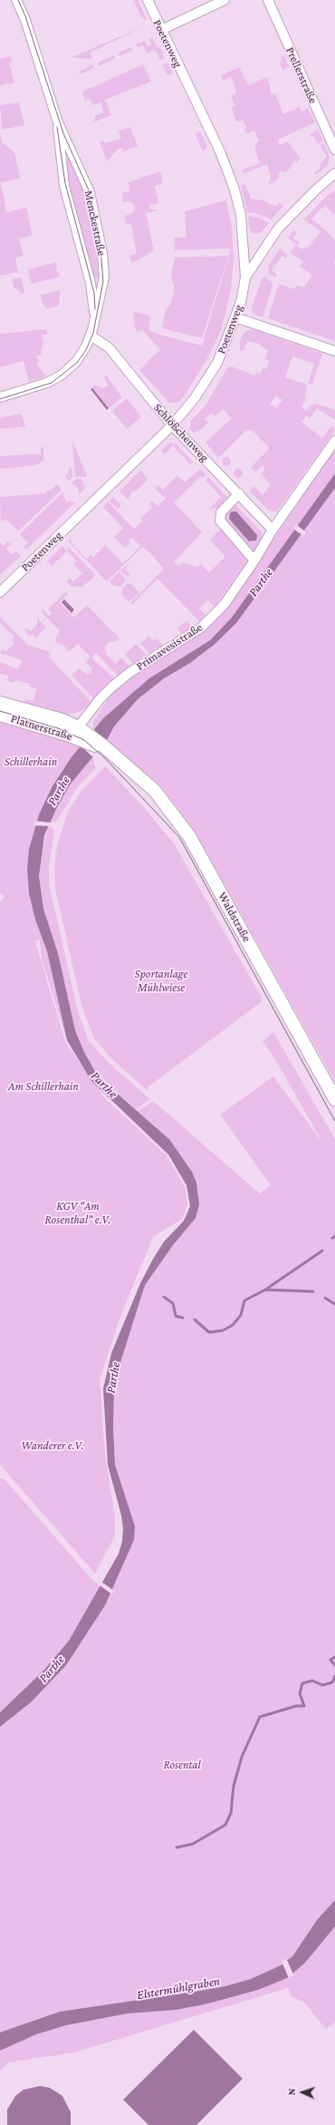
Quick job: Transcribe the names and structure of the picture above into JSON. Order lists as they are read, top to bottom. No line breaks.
{"streets":{"main road":["Platnerstraße","Waldstraße"],"street":["Poetenweg","Prellerstraße","Menckestraße","Schlößchenweg","Primavesistraße"]},"crossings":[["Poetenweg","Schlößchenweg"],["Menckestraße","Schlößchenweg"],["Schlößchenweg","Primavesistraße"],["Primavesistraße","Platnerstraße"],["Primavesistraße","Waldstraße"],["Platnerstraße","Waldstraße"]],"water":["Parthe","Elstermühlgraben"],"parks":["Schillerhain","Sportanlage Mühlwiese","Am Schillerhain","KGV \"Am Rosenthal\" e.V.","Wanderer e.V.","Rosental"],"north":"left"}
